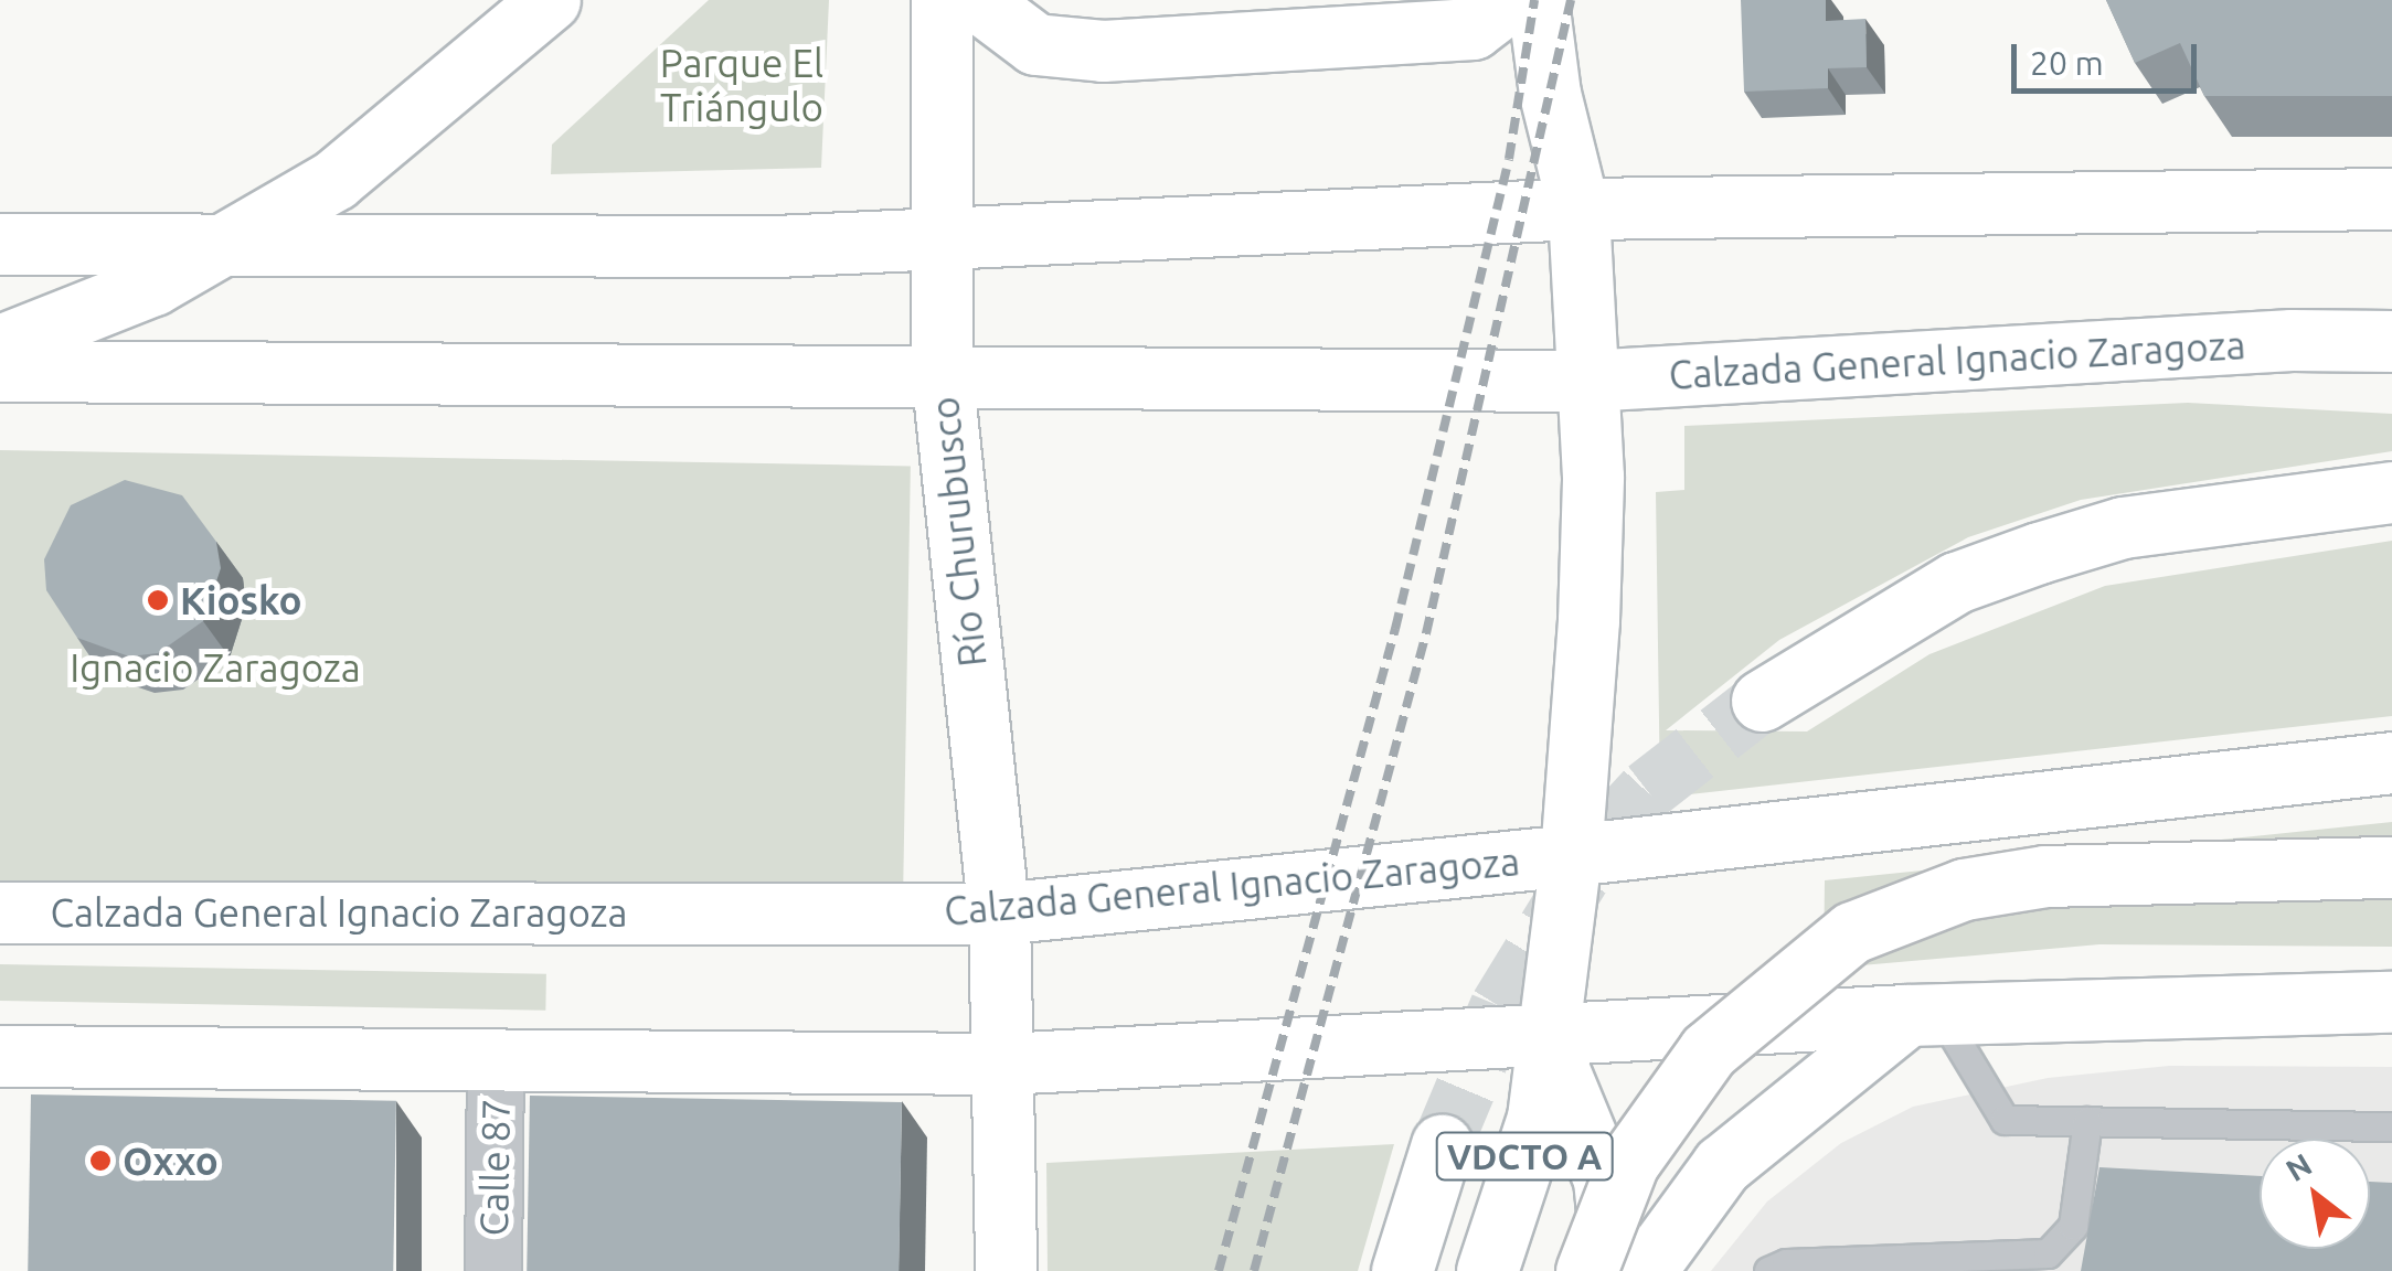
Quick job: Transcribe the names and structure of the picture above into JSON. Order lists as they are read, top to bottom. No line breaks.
{"streets":{"main road":["Calzada General Ignacio Zaragoza","Río Churubusco","VDCTO A"],"street":["Calle 87"]},"crossings":[["Calzada General Ignacio Zaragoza","Río Churubusco"]],"parks":["Parque El Triángulo","Ignacio Zaragoza"],"places":["Kiosko","Oxxo"],"scale_bar":"20 m","north":"top left"}
